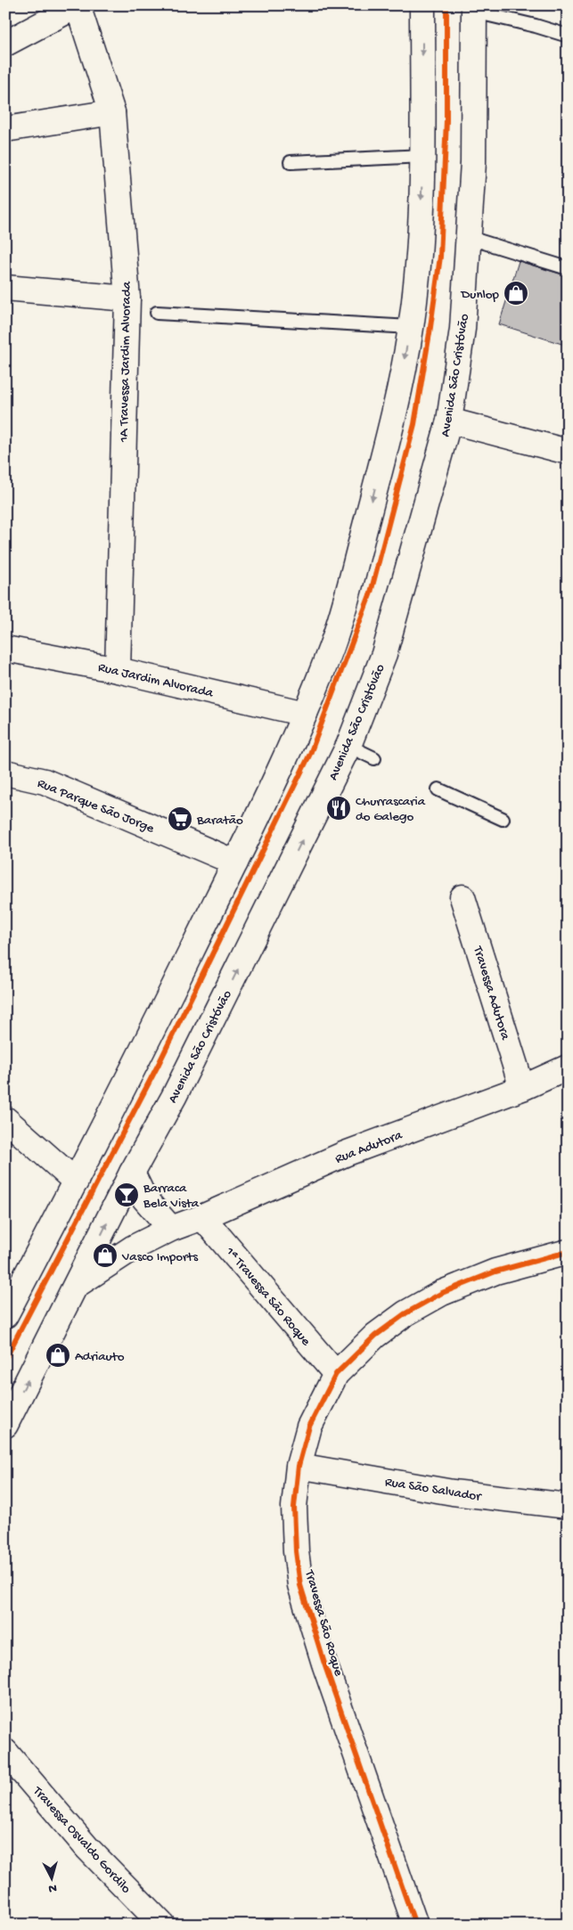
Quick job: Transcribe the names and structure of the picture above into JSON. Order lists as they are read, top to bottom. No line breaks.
{"streets":{"street":["1A Travessa Jardim Alvorada","Avenida São Cristóvão","Rua Jardim Alvorada","Rua Parque São Jorge","Travessa Adutora","Rua Adutora","1ª Travessa São Roque","Rua São Salvador","Travessa São Roque","Travessa Osvaldo Gordilo"]},"crossings":[["1A Travessa Jardim Alvorada","Rua Jardim Alvorada"],["Avenida São Cristóvão","Rua Adutora"],["Travessa Adutora","Rua Adutora"],["Rua Adutora","1ª Travessa São Roque"],["1ª Travessa São Roque","Travessa São Roque"],["Rua São Salvador","Travessa São Roque"]],"places":{"shop":["Dunlop","Vasco Imports","Adriauto"],"restaurant":["Churrascaria do Galego"],"supermarket":["Baratão"],"bar":["Barraca Bela Vista"]},"north":"bottom"}
